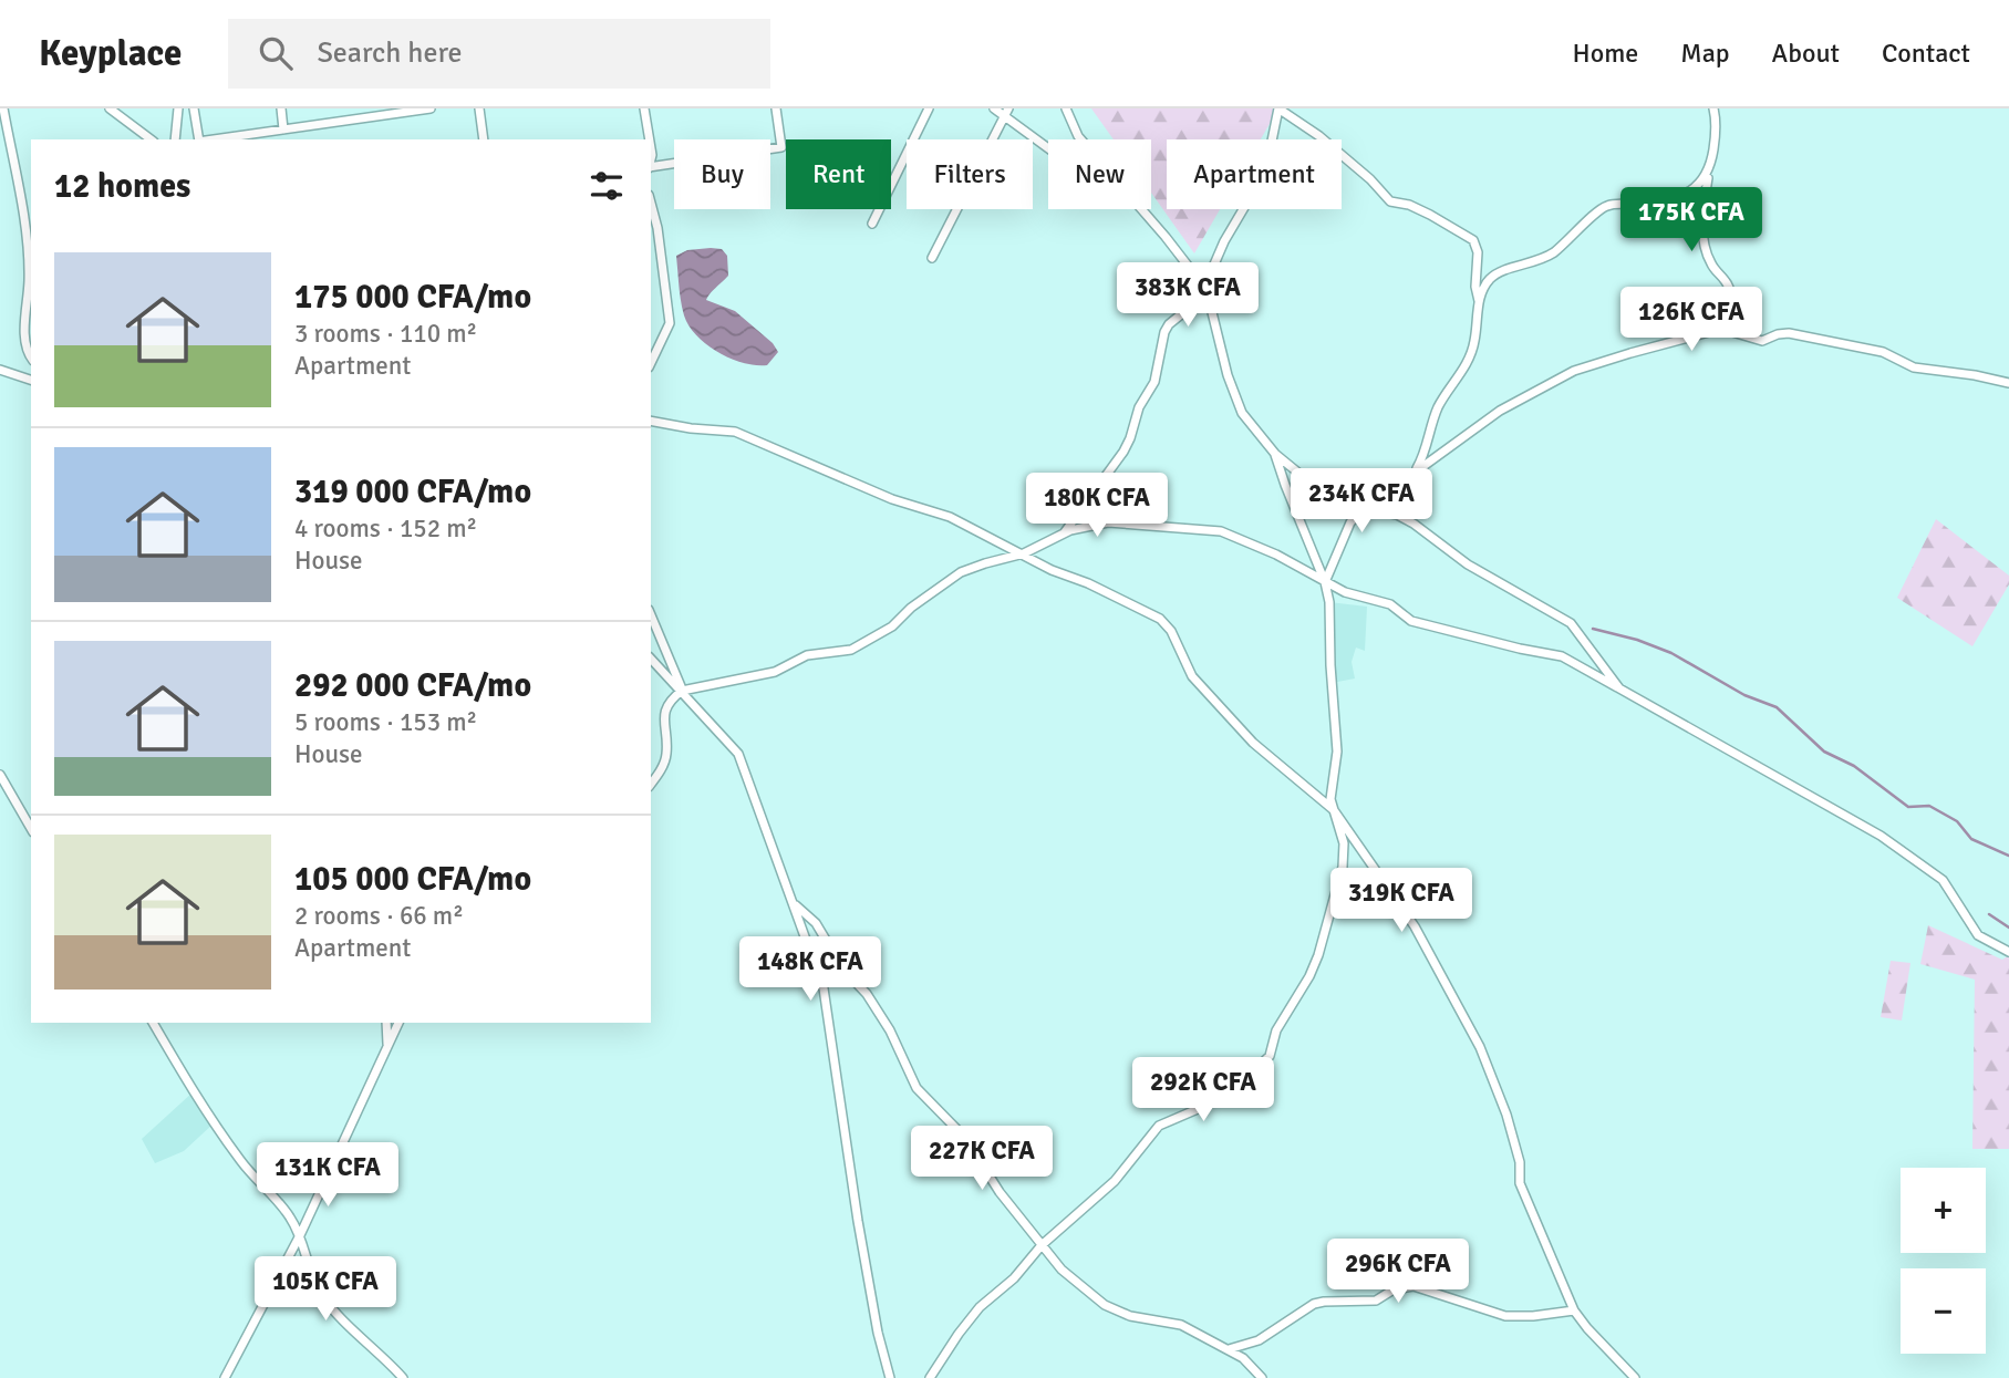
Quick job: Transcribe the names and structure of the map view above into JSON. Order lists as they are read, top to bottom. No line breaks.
{"page":{"header":"Keyplace","search":"Search here","nav":["Home","Map","About","Contact"],"chip":["Buy","Rent","Filters","New","Apartment"],"heading":"12 homes","price":["175K CFA","383K CFA","126K CFA","234K CFA","180K CFA","319K CFA","148K CFA","292K CFA","227K CFA","131K CFA","296K CFA","105K CFA"],"list":[{"name":"175 000 CFA/mo","note":"3 rooms · 110 m² · Apartment"},{"name":"319 000 CFA/mo","note":"4 rooms · 152 m² · House"},{"name":"292 000 CFA/mo","note":"5 rooms · 153 m² · House"},{"name":"105 000 CFA/mo","note":"2 rooms · 66 m² · Apartment"}],"map_buttons":["+","−"]}}
